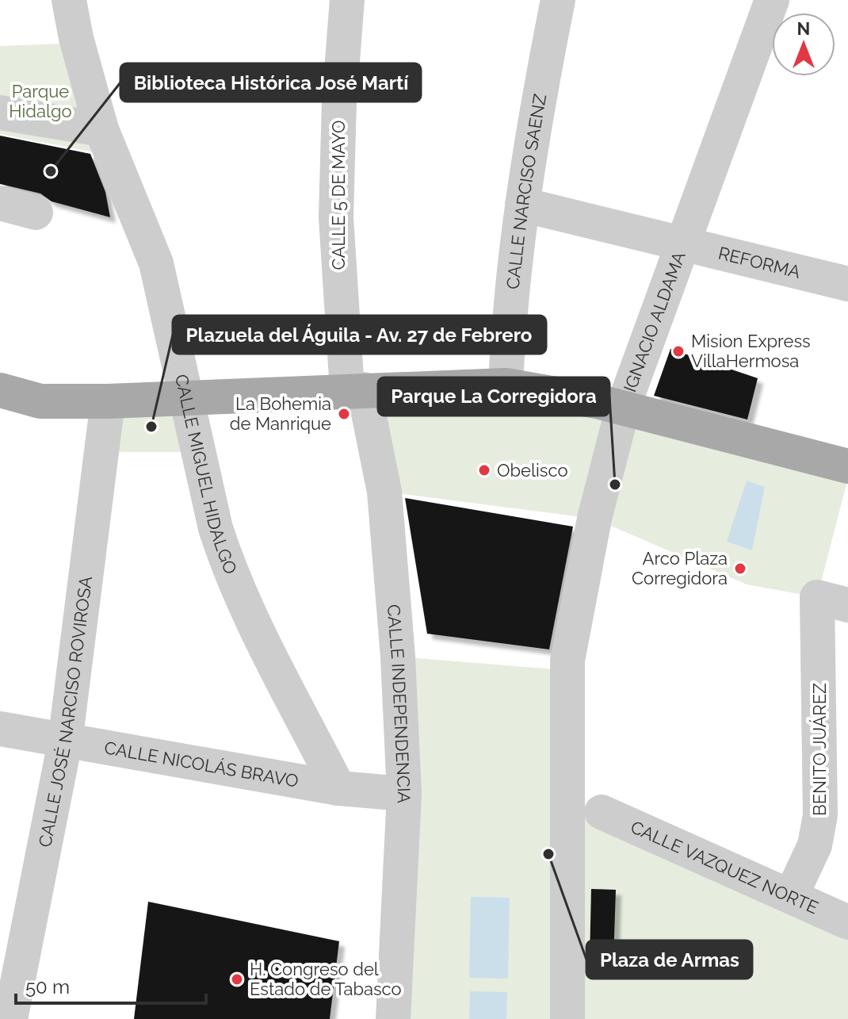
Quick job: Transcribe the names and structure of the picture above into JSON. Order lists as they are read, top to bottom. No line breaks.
{"streets":{"street":["CALLE NARCISO SAENZ","CALLE 5 DE MAYO","REFORMA","IGNACIO ALDAMA","CALLE MIGUEL HIDALGO","CALLE INDEPENDENCIA","CALLE JOSÉ NARCISO ROVIROSA","BENITO JUÁREZ","CALLE NICOLÁS BRAVO","CALLE VAZQUEZ NORTE"]},"crossings":[["CALLE NARCISO SAENZ","REFORMA"],["CALLE 5 DE MAYO","CALLE INDEPENDENCIA"],["REFORMA","IGNACIO ALDAMA"],["IGNACIO ALDAMA","CALLE VAZQUEZ NORTE"],["CALLE MIGUEL HIDALGO","CALLE NICOLÁS BRAVO"],["CALLE INDEPENDENCIA","CALLE NICOLÁS BRAVO"],["CALLE JOSÉ NARCISO ROVIROSA","CALLE NICOLÁS BRAVO"],["BENITO JUÁREZ","CALLE VAZQUEZ NORTE"]],"parks":["Parque Hidalgo"],"places":["Biblioteca Histórica José Martí","Mision Express VillaHermosa","La Bohemia de Manrique","Plazuela del Águila - Av. 27 de Febrero","Obelisco","Parque La Corregidora","Arco Plaza Corregidora","Plaza de Armas","H. Congreso del Estado de Tabasco"],"scale_bar":"50 m","north":"top"}
